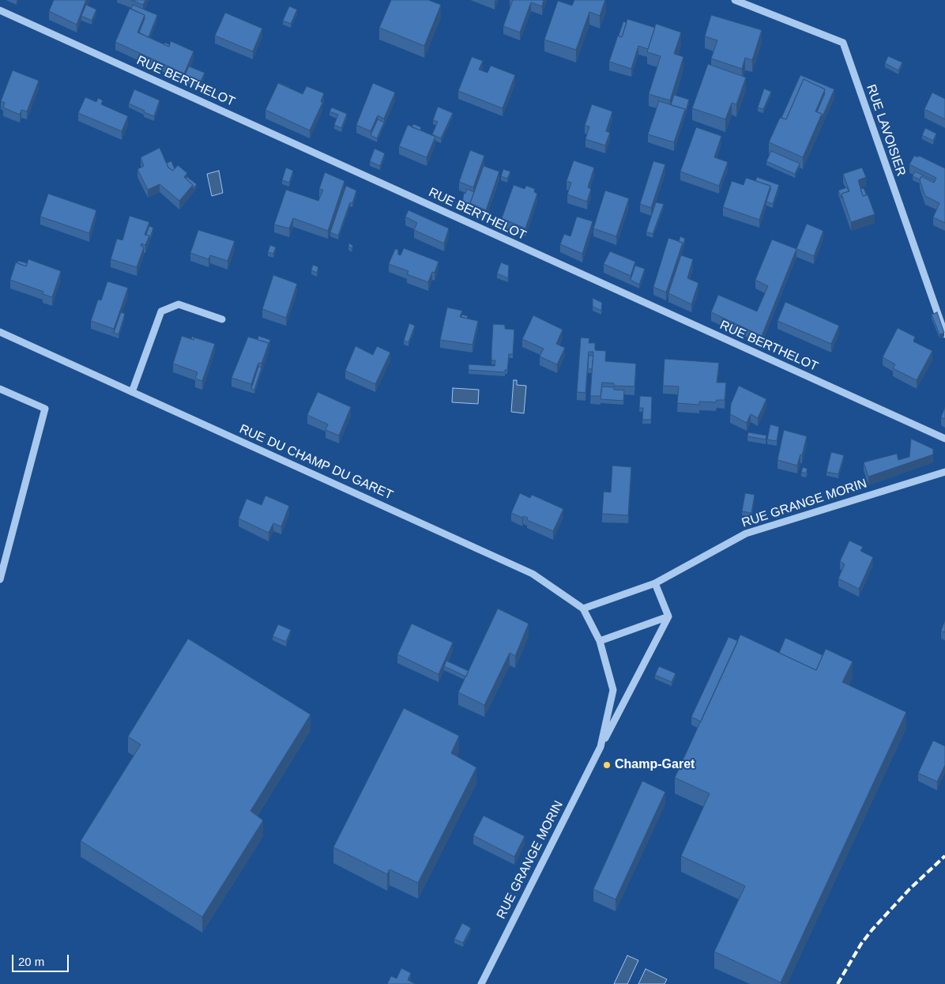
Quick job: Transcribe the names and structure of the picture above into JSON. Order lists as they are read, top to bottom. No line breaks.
{"streets":{"street":["RUE BERTHELOT","RUE LAVOISIER","RUE DU CHAMP DU GARET","RUE GRANGE MORIN"]},"crossings":[["RUE DU CHAMP DU GARET","RUE GRANGE MORIN"]],"places":["Champ-Garet"],"scale_bar":"20 m"}
